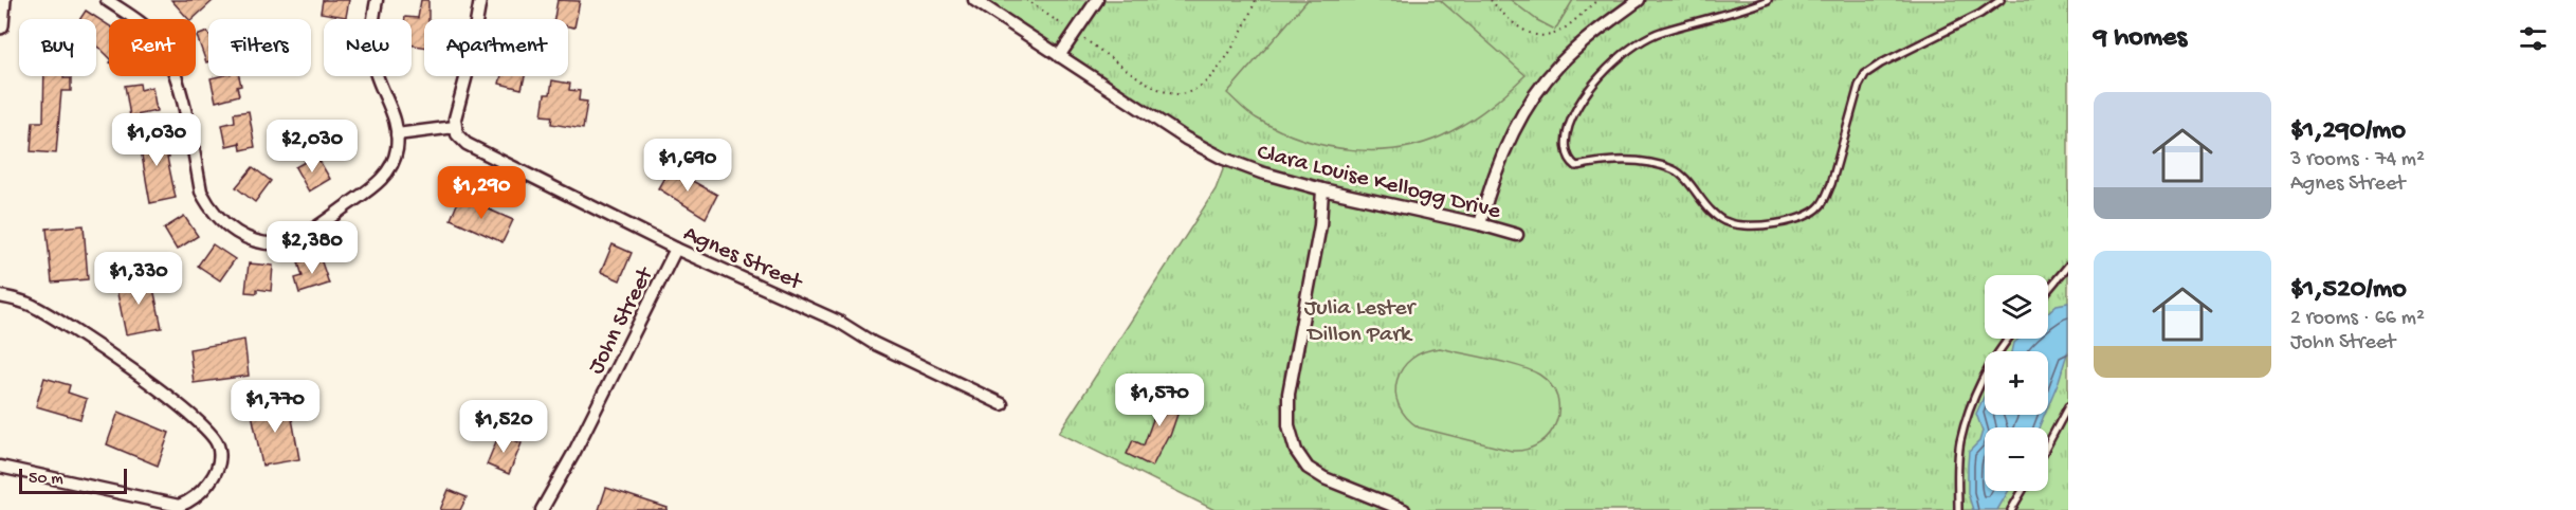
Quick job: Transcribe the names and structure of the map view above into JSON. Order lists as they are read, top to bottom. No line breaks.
{"streets":{"street":["Clara Louise Kellogg Drive","Agnes Street","John Street"]},"crossings":[["Agnes Street","John Street"]],"parks":["Julia Lester Dillon Park"],"scale_bar":"50 m","page":{"heading":"9 homes","chip":["Buy","Rent","Filters","New","Apartment"],"list":[{"name":"$1,290/mo","note":"3 rooms · 74 m² · Agnes Street"},{"name":"$1,520/mo","note":"2 rooms · 66 m² · John Street"}],"price":["$1,030","$2,030","$1,690","$1,290","$2,380","$1,330","$1,570","$1,770","$1,520"],"map_buttons":["+","−"],"scale":"50 m"}}
